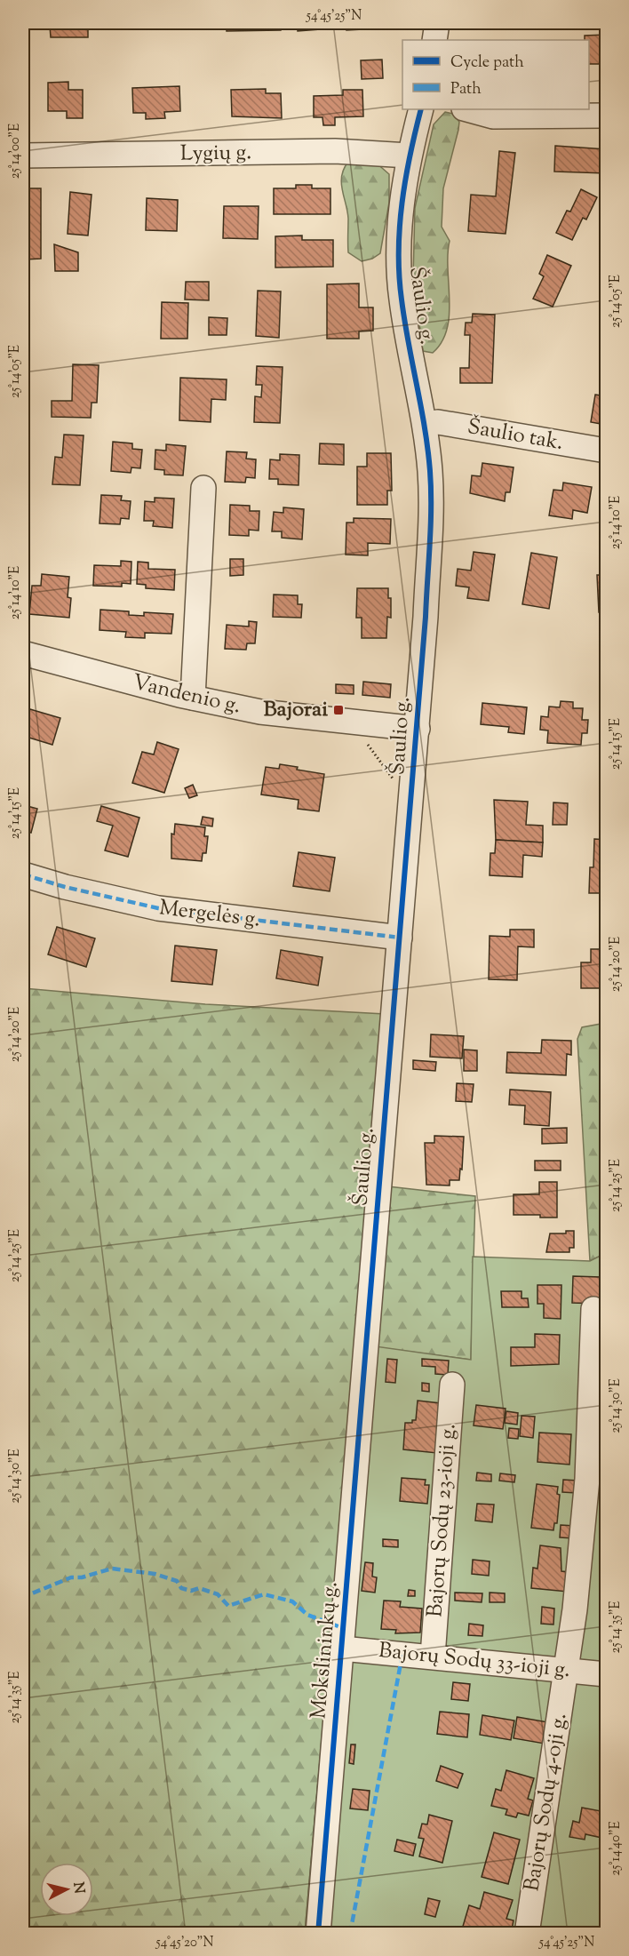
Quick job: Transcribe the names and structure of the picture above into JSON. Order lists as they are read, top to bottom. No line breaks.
{"streets":{"street":["Lygių g.","Šaulio g.","Šaulio tak.","Vandenio g.","Mergelės g.","Bajorų Sodų 23-ioji g.","Mokslininkų g.","Bajorų Sodų 33-ioji g.","Bajorų Sodų 4-oji g."]},"crossings":[["Lygių g.","Šaulio g."],["Šaulio g.","Šaulio tak."],["Šaulio g.","Vandenio g."],["Šaulio g.","Mergelės g."],["Šaulio g.","Mokslininkų g."],["Bajorų Sodų 23-ioji g.","Bajorų Sodų 33-ioji g."],["Mokslininkų g.","Bajorų Sodų 33-ioji g."],["Bajorų Sodų 33-ioji g.","Bajorų Sodų 4-oji g."]],"places":{"transit":["Bajorai"]},"legend":["Cycle path","Path"],"north":"right","coordinates":["54°45'25\"N","25°14'00\"E","25°14'05\"E","25°14'10\"E","25°14'15\"E","25°14'20\"E","25°14'25\"E","25°14'30\"E","25°14'35\"E","25°14'40\"E","54°45'20\"N"]}
